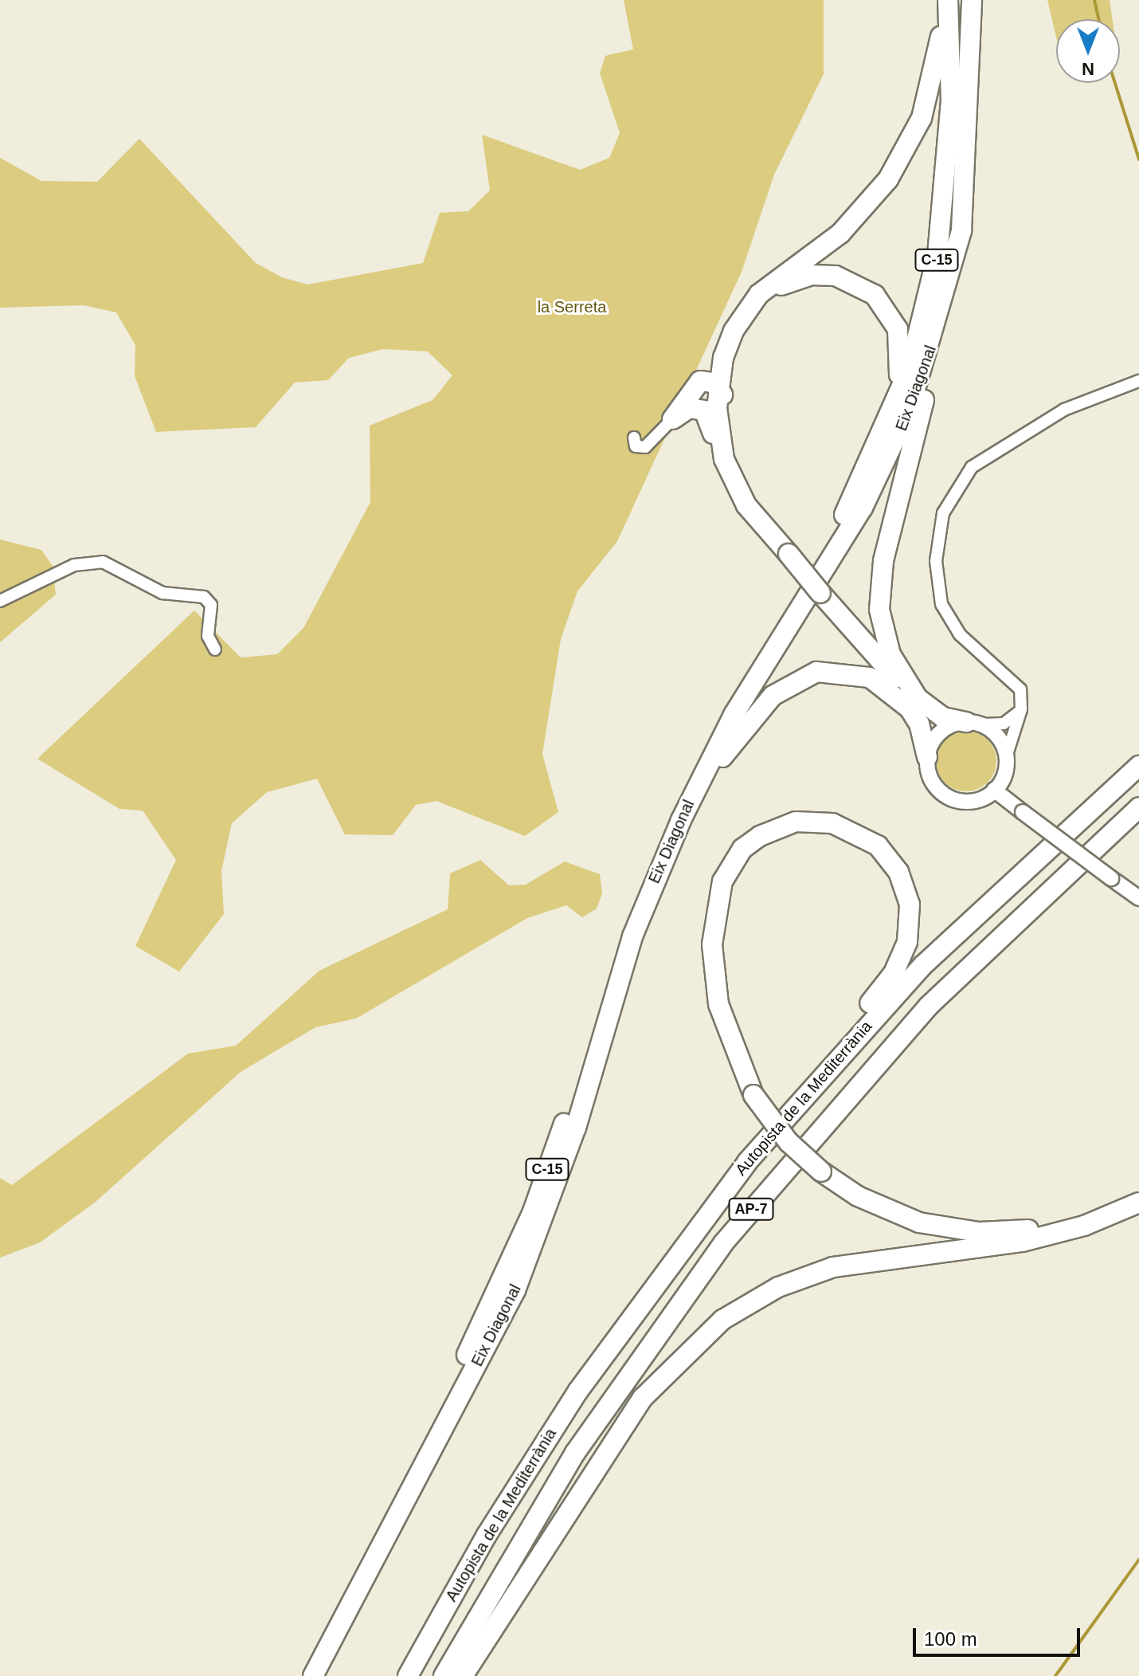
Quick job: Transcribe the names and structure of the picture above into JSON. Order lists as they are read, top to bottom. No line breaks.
{"streets":{"highway":["C-15","Eix Diagonal","Autopista de la Mediterrània","AP-7"]},"parks":["la Serreta"],"scale_bar":"100 m","north":"bottom"}
